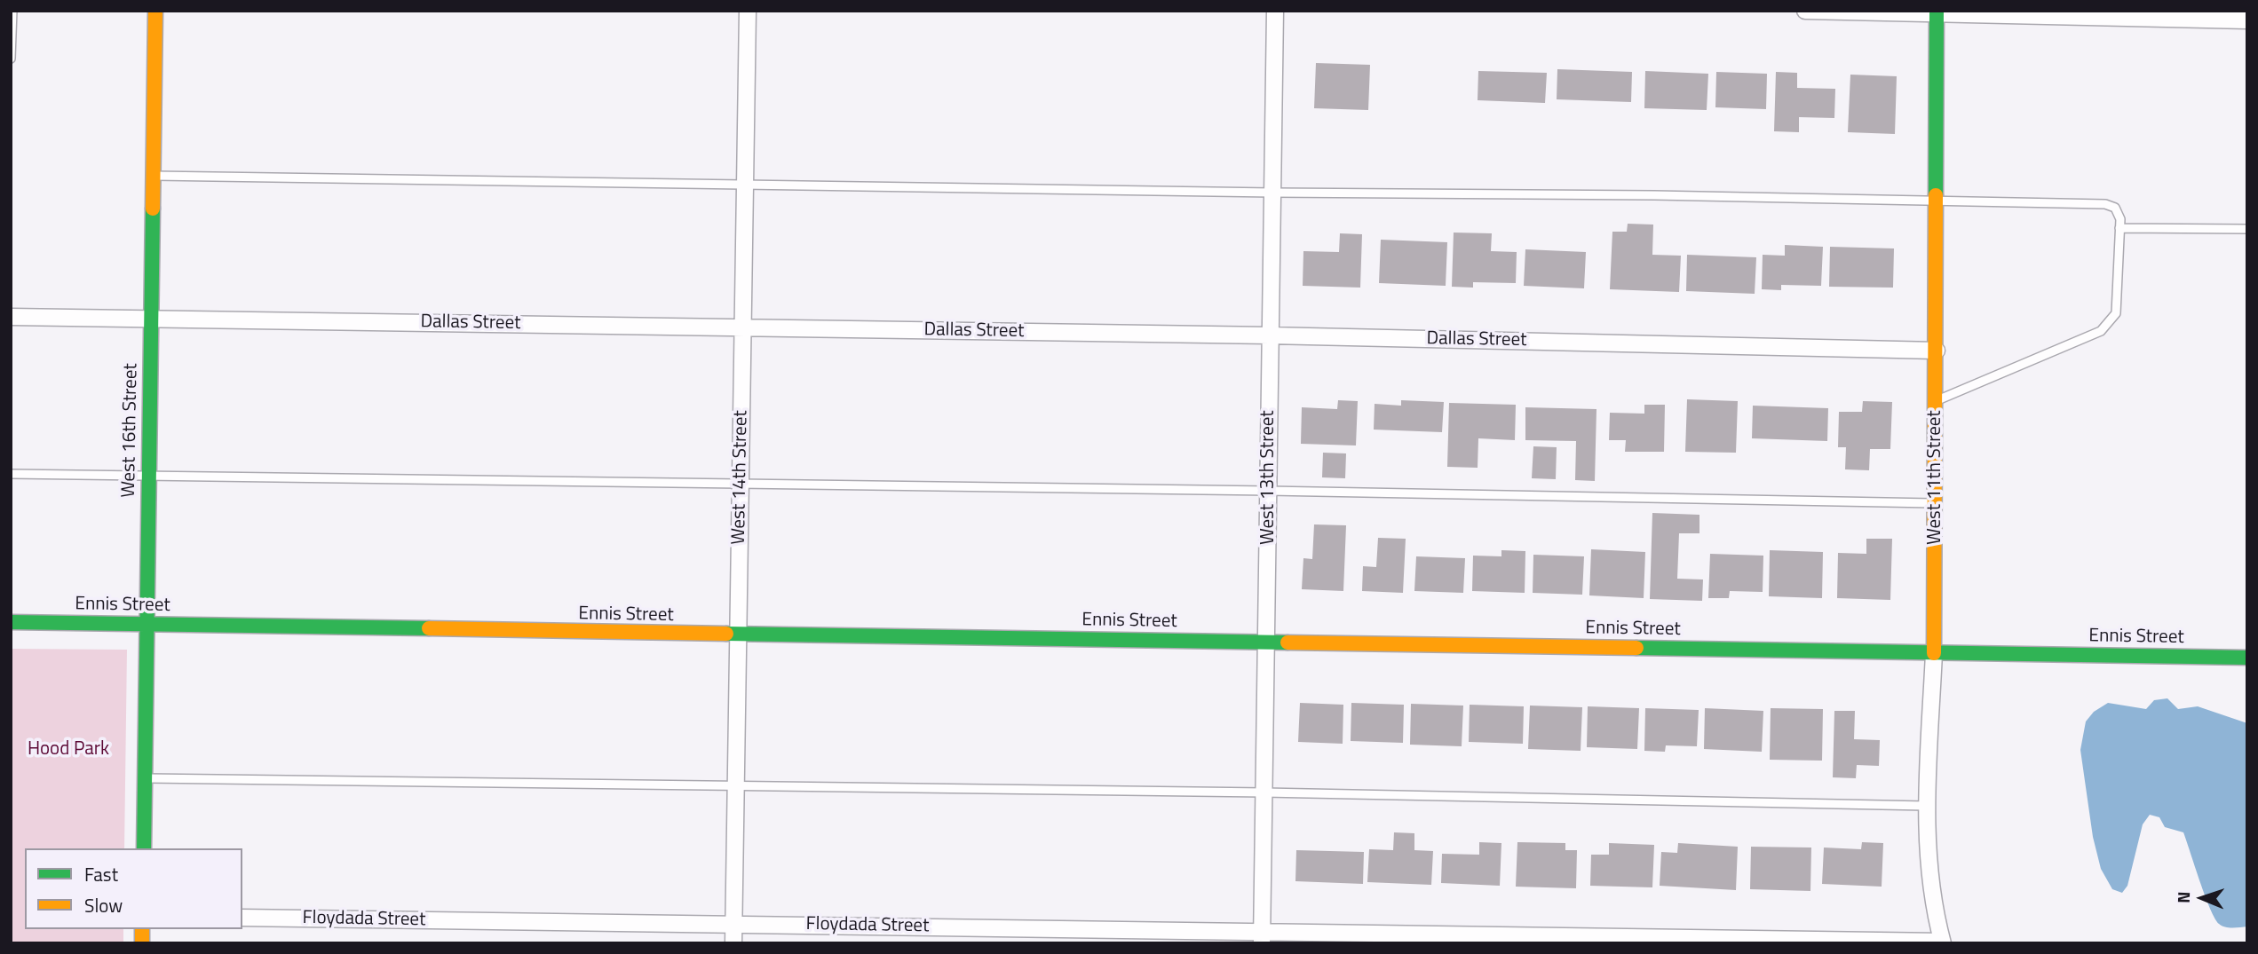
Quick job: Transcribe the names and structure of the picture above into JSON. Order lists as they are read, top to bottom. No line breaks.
{"streets":{"main road":["West 16th Street","West 11th Street","Ennis Street"],"street":["Dallas Street","West 14th Street","West 13th Street","Floydada Street"]},"crossings":[["Dallas Street","West 16th Street"],["Dallas Street","West 14th Street"],["Dallas Street","West 13th Street"],["Dallas Street","West 11th Street"],["West 16th Street","Ennis Street"],["West 14th Street","Ennis Street"],["West 14th Street","Floydada Street"],["West 13th Street","Ennis Street"],["West 13th Street","Floydada Street"],["West 11th Street","Ennis Street"],["West 11th Street","Floydada Street"]],"parks":["Hood Park"],"legend":["Fast","Slow"],"north":"left"}
